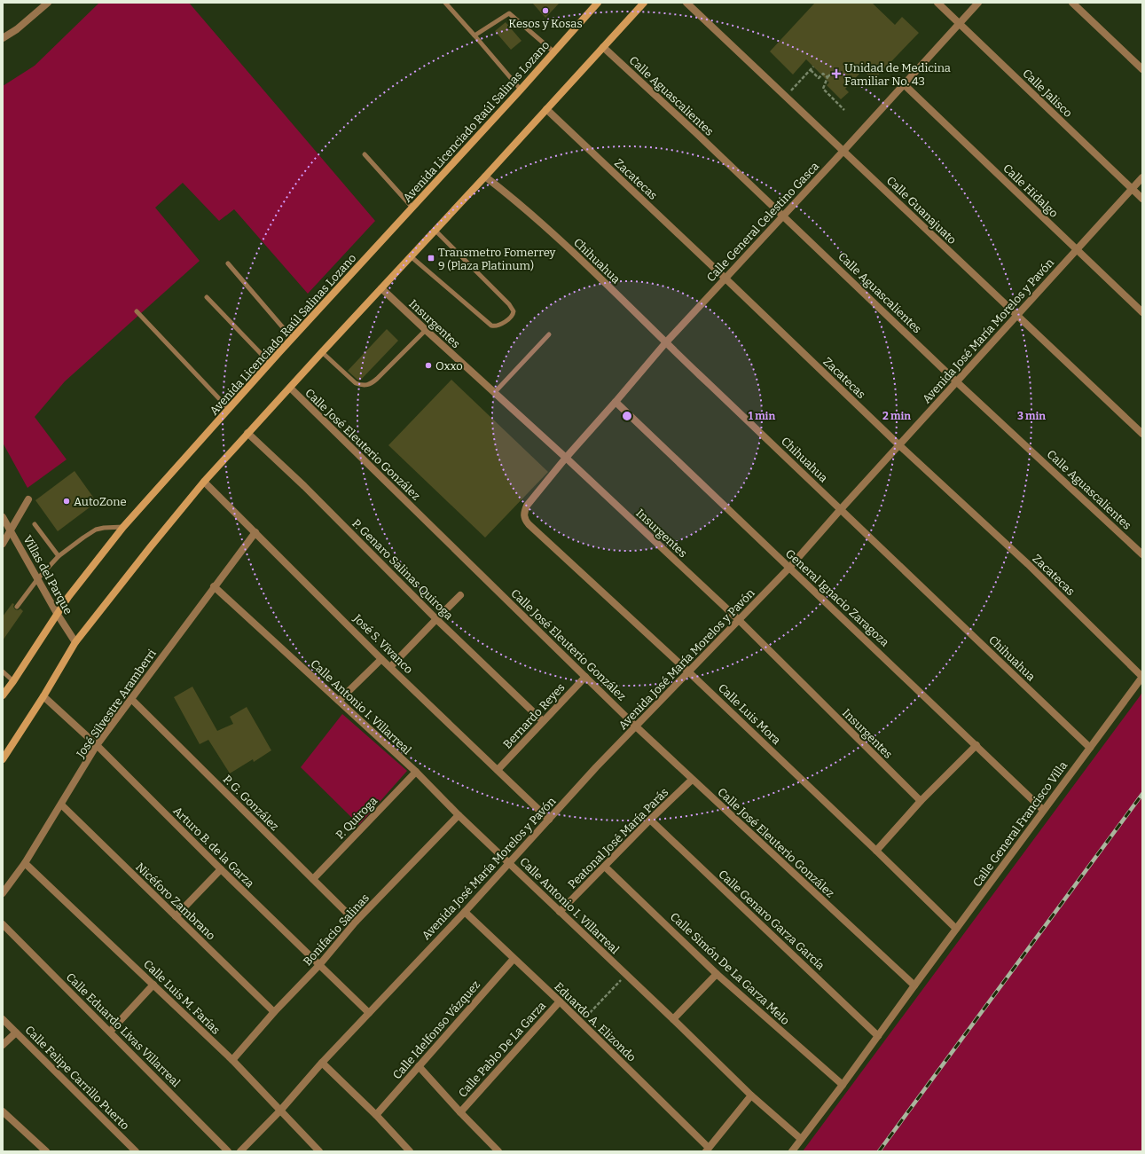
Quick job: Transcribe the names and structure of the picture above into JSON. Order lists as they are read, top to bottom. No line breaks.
{"streets":{"main road":["Avenida Licenciado Raúl Salinas Lozano"],"street":["Calle Jalisco","Calle Aguascalientes","Zacatecas","Calle Hidalgo","Calle Guanajuato","Calle General Celestino Gasca","Chihuahua","Insurgentes","Avenida José María Morelos y Pavón","Calle José Eleuterio González","P. Genaro Salinas Quiroga","Villas del Parque","General Ignacio Zaragoza","José S. Vivanco","José Silvestre Aramberri","Calle Antonio I. Villarreal","Calle Luis Mora","Bernardo Reyes","P. G. González","P. Quiroga","Calle General Francisco Villa","Peatonal José María Parás","Arturo B. de la Garza","Nicéforo Zambrano","Calle Genaro Garza García","Bonifacio Salinas","Calle Simón De La Garza Melo","Calle Luis M. Farías","Eduardo A. Elizondo","Calle Eduardo Livas Villarreal","Calle Idelfonso Vázquez","Calle Pablo De La Garza","Calle Felipe Carrillo Puerto"]},"crossings":[["Calle Jalisco","Calle General Celestino Gasca"],["Calle Jalisco","Avenida José María Morelos y Pavón"],["Calle Aguascalientes","Calle General Celestino Gasca"],["Calle Aguascalientes","Avenida José María Morelos y Pavón"],["Avenida Licenciado Raúl Salinas Lozano","Villas del Parque"],["Zacatecas","Calle General Celestino Gasca"],["Zacatecas","Avenida José María Morelos y Pavón"],["Zacatecas","Calle General Francisco Villa"],["Calle Hidalgo","Calle General Celestino Gasca"],["Calle Hidalgo","Avenida José María Morelos y Pavón"],["Calle Guanajuato","Calle General Celestino Gasca"],["Calle Guanajuato","Avenida José María Morelos y Pavón"],["Calle General Celestino Gasca","Chihuahua"],["Calle General Celestino Gasca","Insurgentes"],["Calle General Celestino Gasca","General Ignacio Zaragoza"],["Calle General Celestino Gasca","Calle Luis Mora"],["Chihuahua","Avenida José María Morelos y Pavón"],["Chihuahua","Calle General Francisco Villa"],["Insurgentes","Avenida José María Morelos y Pavón"],["Avenida José María Morelos y Pavón","Calle José Eleuterio González"],["Avenida José María Morelos y Pavón","General Ignacio Zaragoza"],["Avenida José María Morelos y Pavón","José S. Vivanco"],["Avenida José María Morelos y Pavón","Calle Antonio I. Villarreal"],["Avenida José María Morelos y Pavón","Calle Luis Mora"],["Avenida José María Morelos y Pavón","Arturo B. de la Garza"],["Avenida José María Morelos y Pavón","Calle Luis M. Farías"],["Avenida José María Morelos y Pavón","Eduardo A. Elizondo"],["Calle José Eleuterio González","Bernardo Reyes"],["Calle José Eleuterio González","Calle General Francisco Villa"],["Calle José Eleuterio González","Peatonal José María Parás"],["P. Genaro Salinas Quiroga","Bernardo Reyes"],["General Ignacio Zaragoza","Calle General Francisco Villa"],["José S. Vivanco","José Silvestre Aramberri"],["José S. Vivanco","Bernardo Reyes"],["José Silvestre Aramberri","Calle Antonio I. Villarreal"],["José Silvestre Aramberri","P. G. González"],["José Silvestre Aramberri","Arturo B. de la Garza"],["José Silvestre Aramberri","Nicéforo Zambrano"],["José Silvestre Aramberri","Calle Luis M. Farías"],["Calle Antonio I. Villarreal","P. Quiroga"],["Calle Antonio I. Villarreal","Calle General Francisco Villa"],["Calle Antonio I. Villarreal","Peatonal José María Parás"],["Calle Antonio I. Villarreal","Bonifacio Salinas"],["Calle Luis Mora","Calle General Francisco Villa"],["P. G. González","P. Quiroga"],["P. G. González","Bonifacio Salinas"],["Calle General Francisco Villa","Calle Genaro Garza García"],["Calle General Francisco Villa","Calle Simón De La Garza Melo"],["Peatonal José María Parás","Calle Genaro Garza García"],["Peatonal José María Parás","Calle Simón De La Garza Melo"],["Arturo B. de la Garza","Bonifacio Salinas"],["Nicéforo Zambrano","Bonifacio Salinas"],["Bonifacio Salinas","Calle Luis M. Farías"],["Eduardo A. Elizondo","Calle Idelfonso Vázquez"],["Eduardo A. Elizondo","Calle Pablo De La Garza"]],"places":{"other":["Kesos y Kosas","Oxxo","AutoZone"],"health":["Unidad de Medicina Familiar No. 43"],"transit":["Transmetro Fomerrey 9 (Plaza Platinum)"]},"rings":["1 min","2 min","3 min"]}
